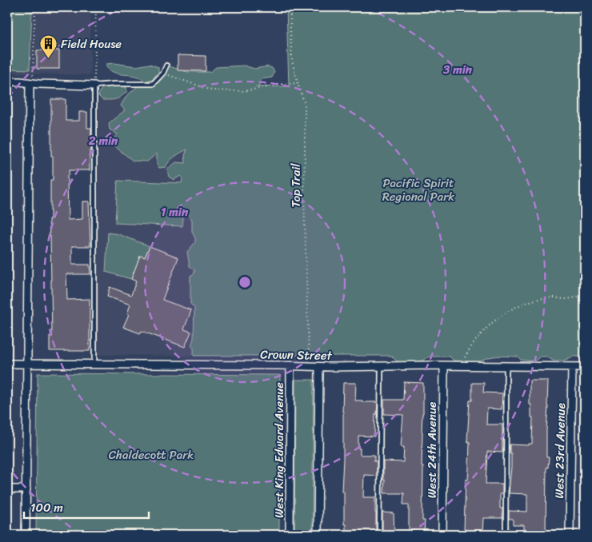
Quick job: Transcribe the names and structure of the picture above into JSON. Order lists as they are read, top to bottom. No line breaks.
{"streets":{"street":["Crown Street","West King Edward Avenue","West 24th Avenue","West 23rd Avenue"],"path":["Top Trail"]},"crossings":[["Top Trail","Crown Street"],["Crown Street","West King Edward Avenue"],["Crown Street","West 24th Avenue"],["Crown Street","West 23rd Avenue"]],"parks":["Pacific Spirit Regional Park","Chaldecott Park"],"places":{"building":["Field House"]},"scale_bar":"100 m","rings":["3 min","2 min","1 min"]}
